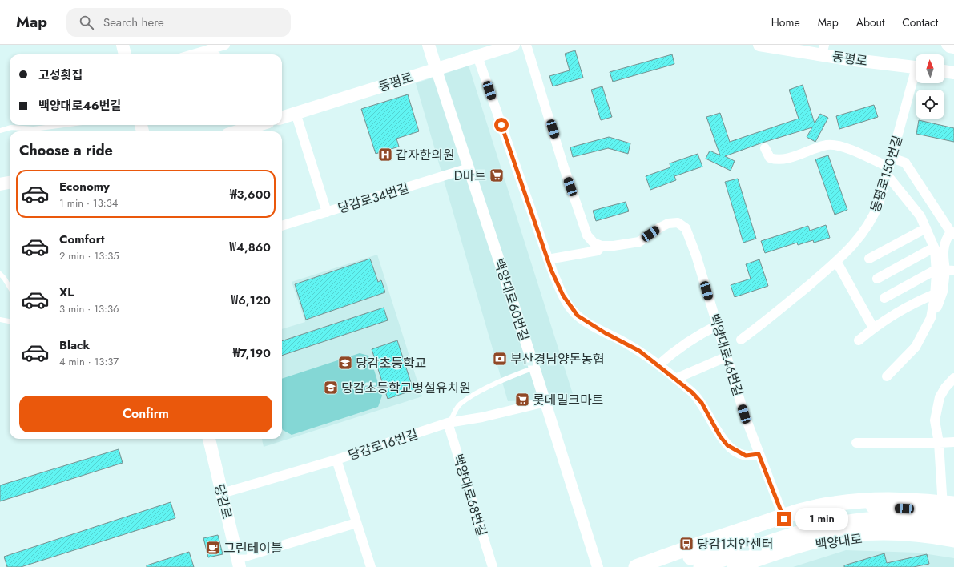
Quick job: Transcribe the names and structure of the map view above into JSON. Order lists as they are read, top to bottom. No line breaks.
{"streets":{"main road":["동평로","당감로","백양대로"],"street":["동평로150번길","당감로34번길","백양대로60번길","백양대로46번길","당감로16번길","백양대로68번길"]},"crossings":[["동평로","백양대로60번길"],["당감로34번길","백양대로60번길"],["백양대로60번길","당감로16번길"],["당감로16번길","백양대로68번길"],["당감로16번길","당감로"]],"places":{"hospital":["갑자한의원"],"supermarket":["D마트","롯데밀크마트"],"bank":["부산경남양돈농협"],"school or university":["당감초등학교","당감초등학교병설유치원"],"bus stop":["당감1치안센터"],"cafe":["그린테이블"]},"north":"top","page":{"header":"Map","search":"Search here","nav":["Home","Map","About","Contact"],"banner":["고성횟집","백양대로46번길"],"heading":"Choose a ride","list":[{"name":"Economy","note":"1 min · 13:34","value":"₩3,600"},{"name":"Comfort","note":"2 min · 13:35","value":"₩4,860"},{"name":"XL","note":"3 min · 13:36","value":"₩6,120"},{"name":"Black","note":"4 min · 13:37","value":"₩7,190"}],"buttons":"Confirm","bubble":"1 min"}}
